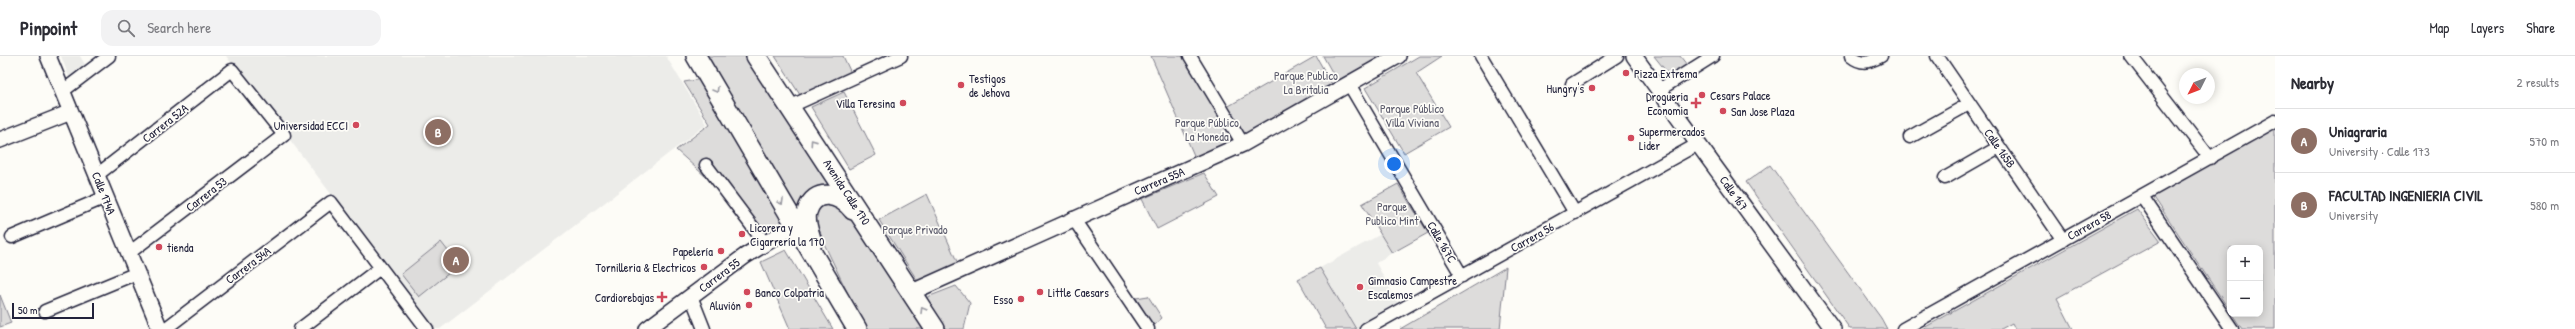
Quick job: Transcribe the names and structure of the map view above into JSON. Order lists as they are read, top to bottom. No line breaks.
{"streets":{"main road":["Avenida Calle 170"],"street":["Carrera 52A","Calle 165B","Carrera 55A","Calle 174A","Calle 167","Carrera 53","Carrera 58","Carrera 56","Calle 167C","Carrera 54A","Carrera 55"]},"crossings":[["Carrera 52A","Calle 174A"],["Carrera 52A","Carrera 53"],["Calle 165B","Carrera 58"],["Carrera 55A","Avenida Calle 170"],["Carrera 55A","Calle 167C"],["Calle 174A","Carrera 53"],["Calle 167","Carrera 56"],["Carrera 56","Calle 167C"]],"parks":["Parque Publico La Britalia","Parque Público Villa Viviana","Parque Público La Moneda","Parque Publico Mint","Parque Privado"],"places":{"other":["Pizza Extrema","Testigos de Jehova","Hungry's","Cesars Palace","Villa Teresina","San Jose Plaza","Universidad ECCI","Supermercados Lider","Licorera y Cigarrería la 170","tienda","Papelería","Tornilleria & Electricos","Gimnasio Campestre Escalemos","Banco Colpatria","Little Caesars","Esso","Aluvión"],"health":["Drogueria Economia","Cardiorebajas"]},"scale_bar":"50 m","north":"bottom left","page":{"header":"Pinpoint","search":"Search here","nav":["Map","Layers","Share"],"heading":["Nearby","2 results"],"list":[{"mark":"A","name":"Uniagraria","note":"University · Calle 173","value":"570 m"},{"mark":"B","name":"FACULTAD INGENIERIA CIVIL","note":"University","value":"580 m"}],"pins":["B","A"],"map_buttons":["+","−"],"scale":"50 m"}}
